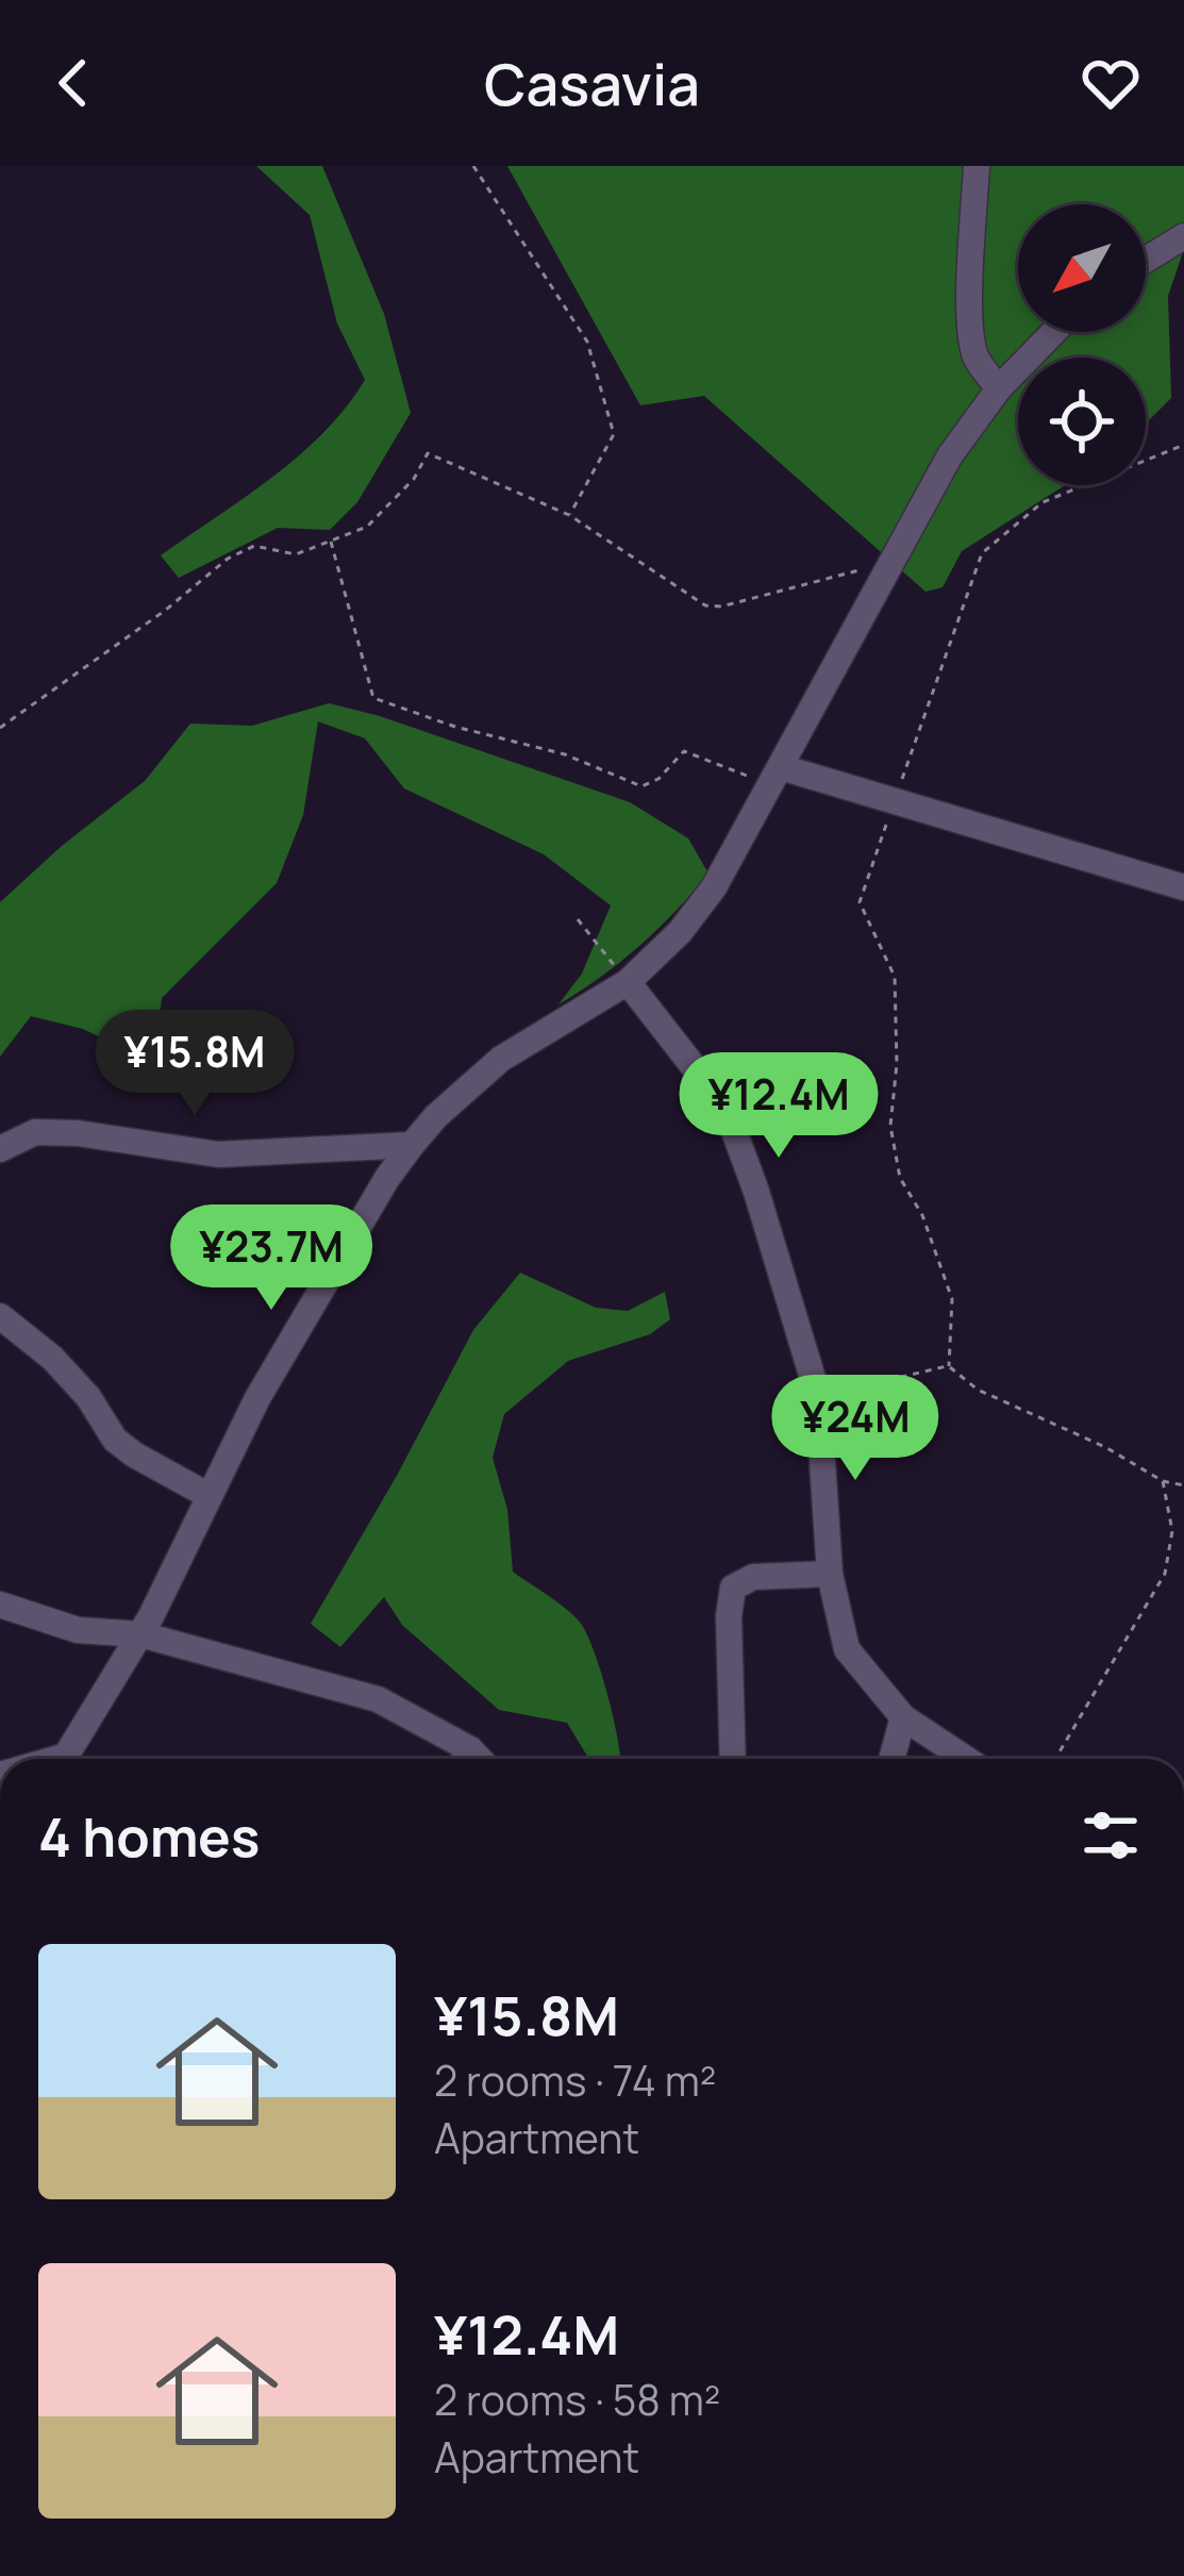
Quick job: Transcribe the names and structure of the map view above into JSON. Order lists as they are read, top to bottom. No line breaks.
{"north":"bottom left","page":{"header":"Casavia","price":["¥15.8M","¥12.4M","¥23.7M","¥24M"],"heading":"4 homes","list":[{"name":"¥15.8M","note":"2 rooms · 74 m² · Apartment"},{"name":"¥12.4M","note":"2 rooms · 58 m² · Apartment"}]}}
